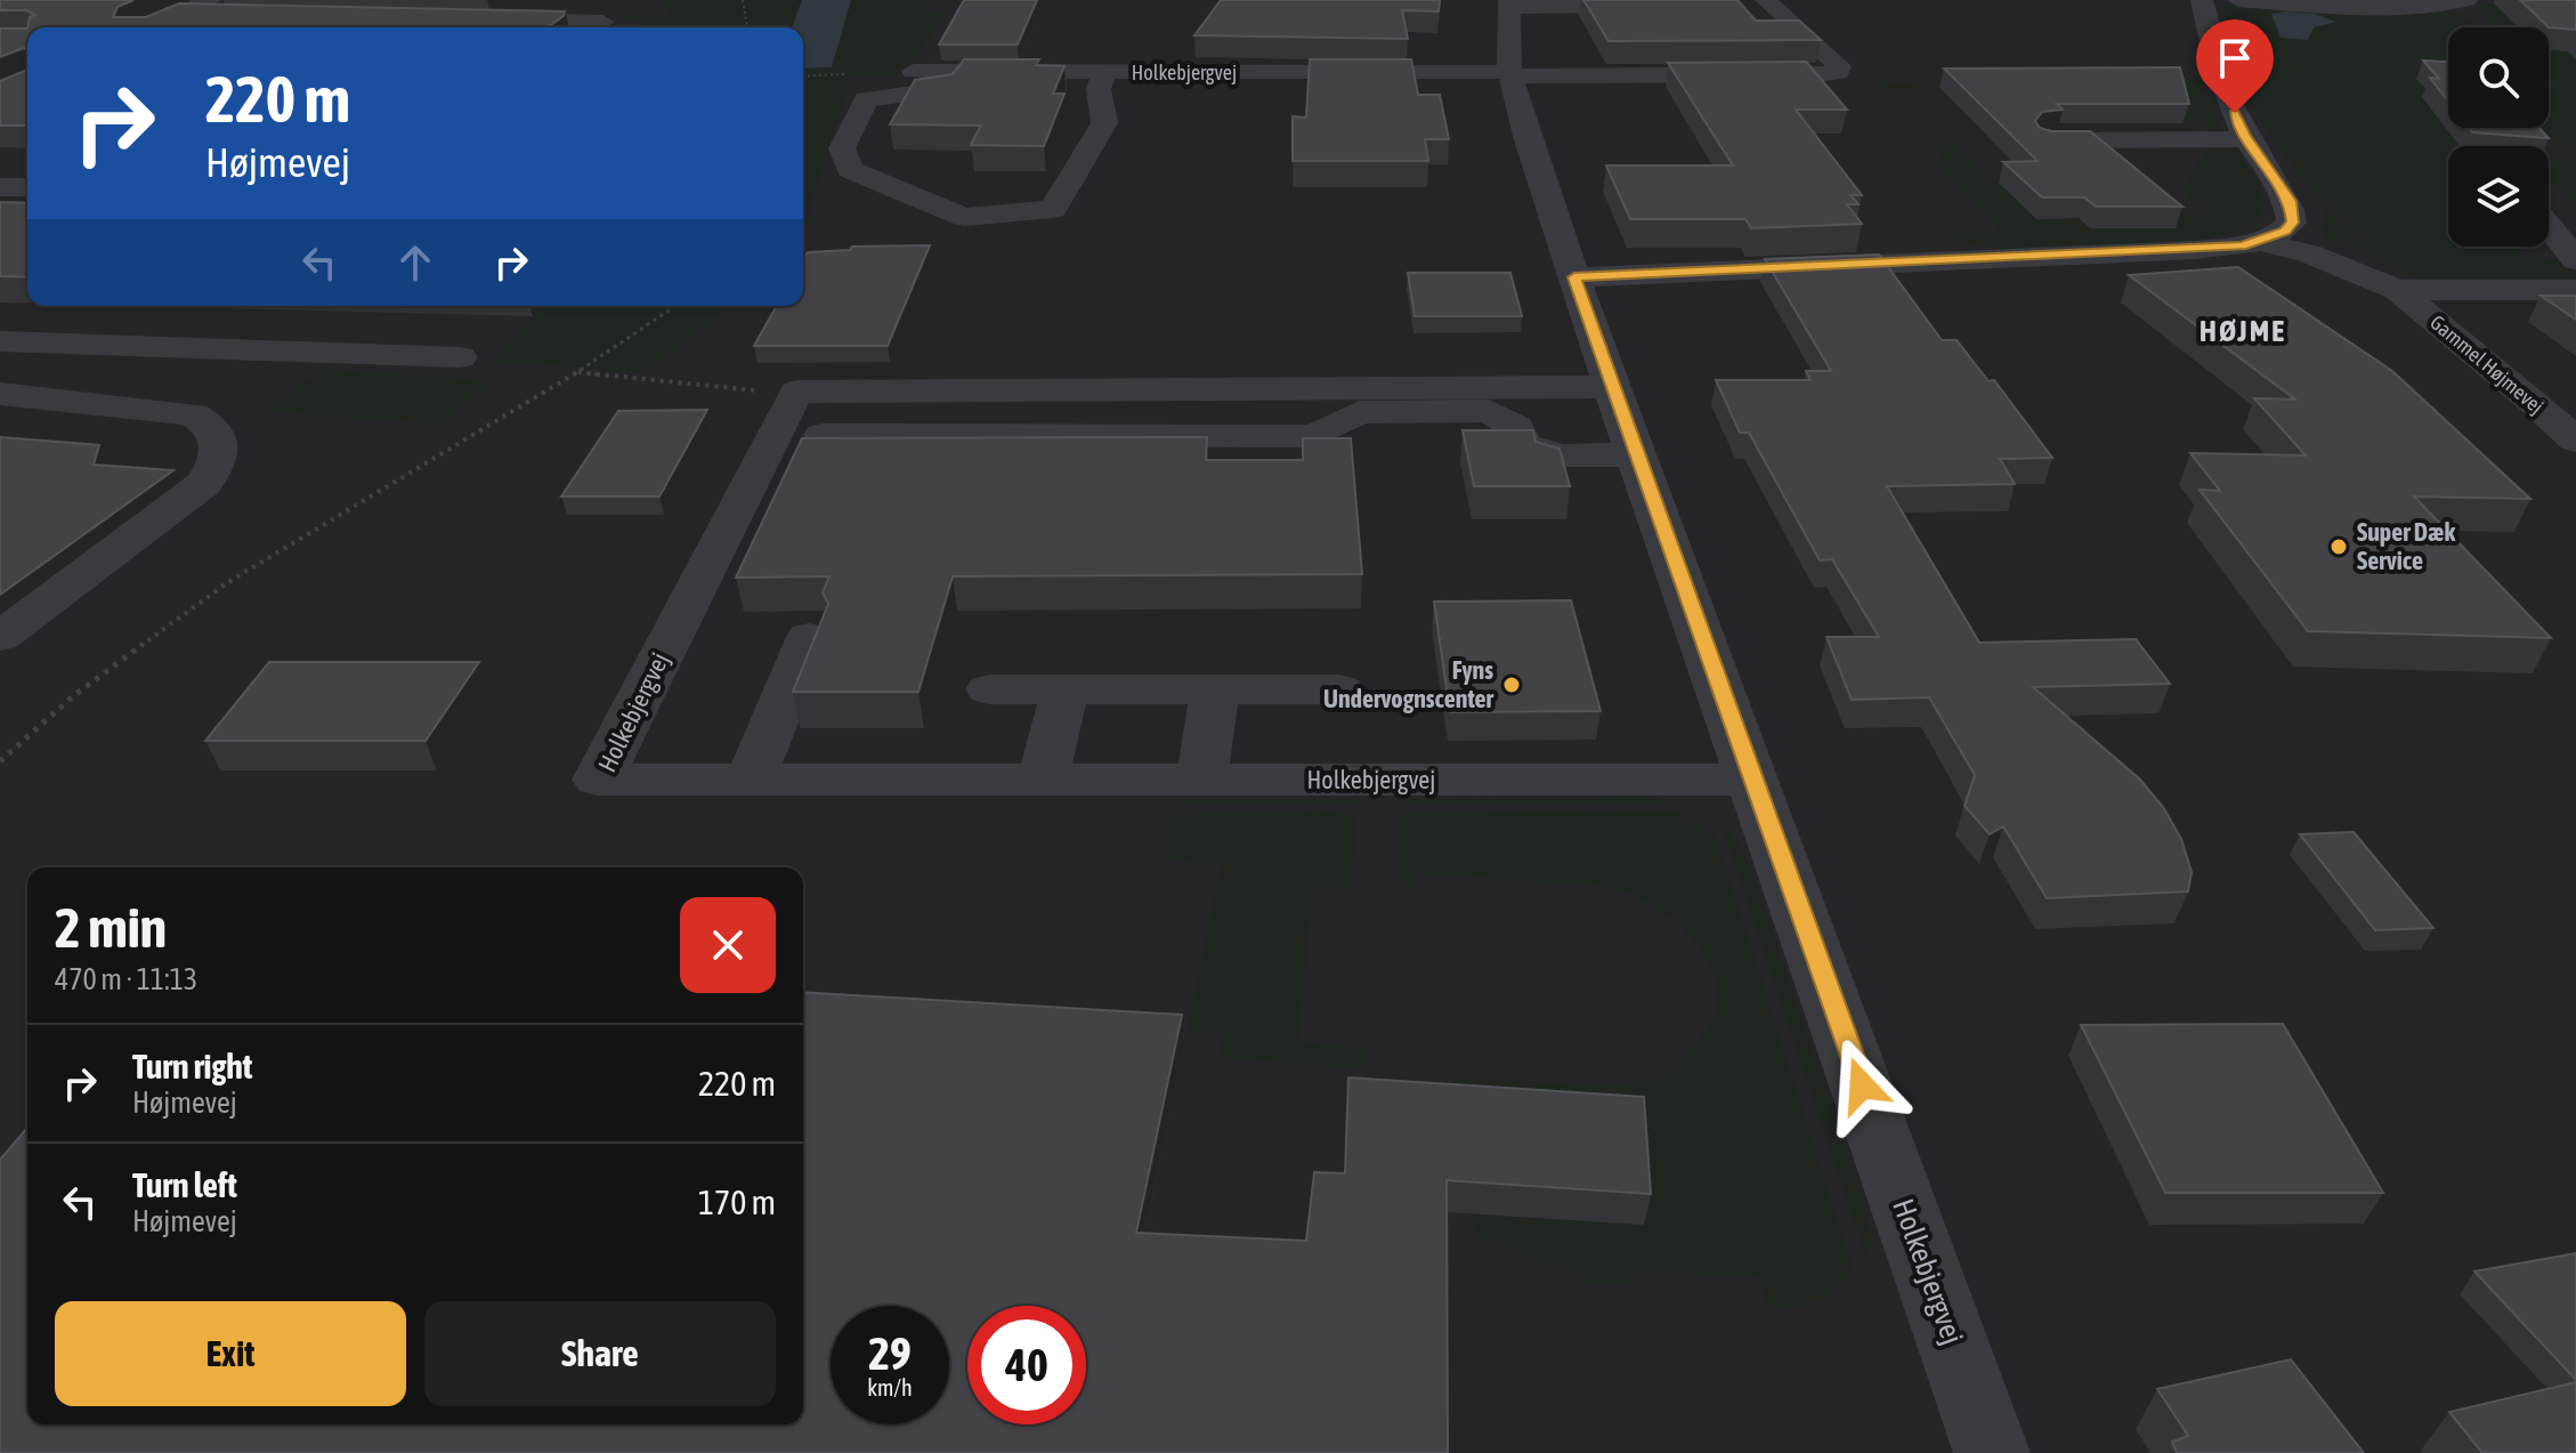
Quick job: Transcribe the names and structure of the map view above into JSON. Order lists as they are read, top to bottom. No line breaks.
{"streets":{"street":["Holkebjergvej","Gammel Højmevej"]},"districts":["HØJME"],"places":["Super Dæk Service","Fyns Undervognscenter"],"page":{"turn":["220 m","Højmevej"],"heading":["2 min","470 m · 11:13"],"list":[{"name":"Turn right","note":"Højmevej","value":"220 m"},{"name":"Turn left","note":"Højmevej","value":"170 m"}],"buttons":["Exit","Share"],"speed":"29 km/h","limit":"40"}}
